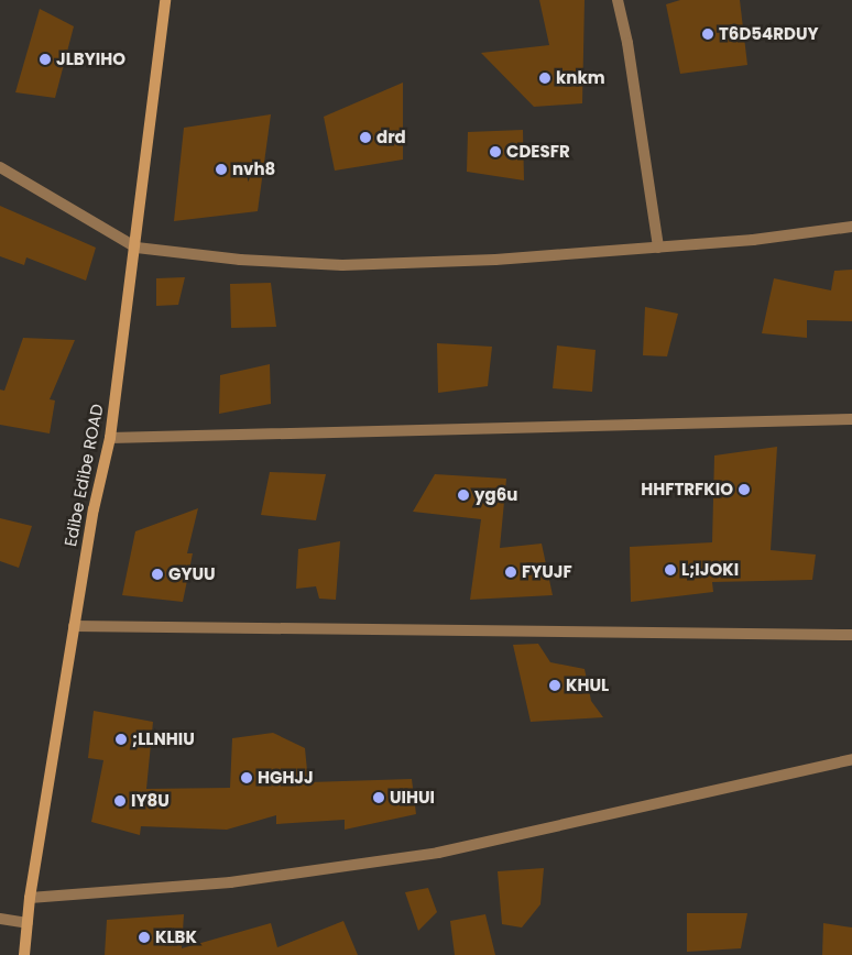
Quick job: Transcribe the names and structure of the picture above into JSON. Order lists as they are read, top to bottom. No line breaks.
{"streets":{"main road":["Edibe Edibe ROAD"]},"places":["T6D54RDUY","JLBYIHO","knkm","drd","CDESFR","nvh8","HHFTRFKIO","yg6u","L;IJOKI","FYUJF","GYUU","KHUL",";LLNHIU","HGHJJ","UIHUI","IY8U","KLBK"]}
